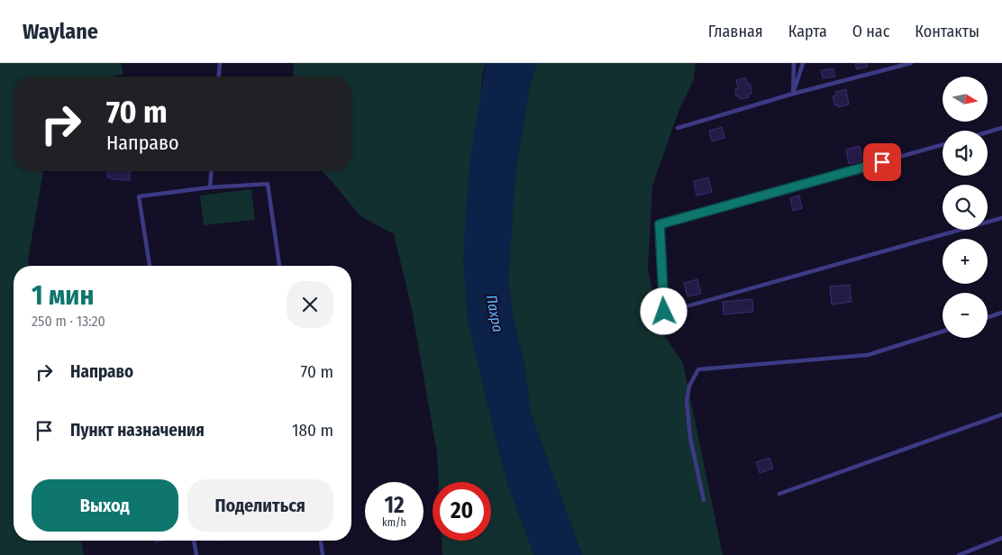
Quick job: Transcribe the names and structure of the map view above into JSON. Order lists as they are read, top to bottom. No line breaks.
{"water":["Пахра"],"north":"right","page":{"header":"Waylane","nav":["Главная","Карта","О нас","Контакты"],"map_buttons":["+","−"],"turn":["70 m","Направо"],"heading":["1 мин","250 m · 13:20"],"list":[{"name":"Направо","value":"70 m"},{"name":"Пункт назначения","value":"180 m"}],"buttons":["Выход","Поделиться"],"speed":"12 km/h","limit":"20"}}
